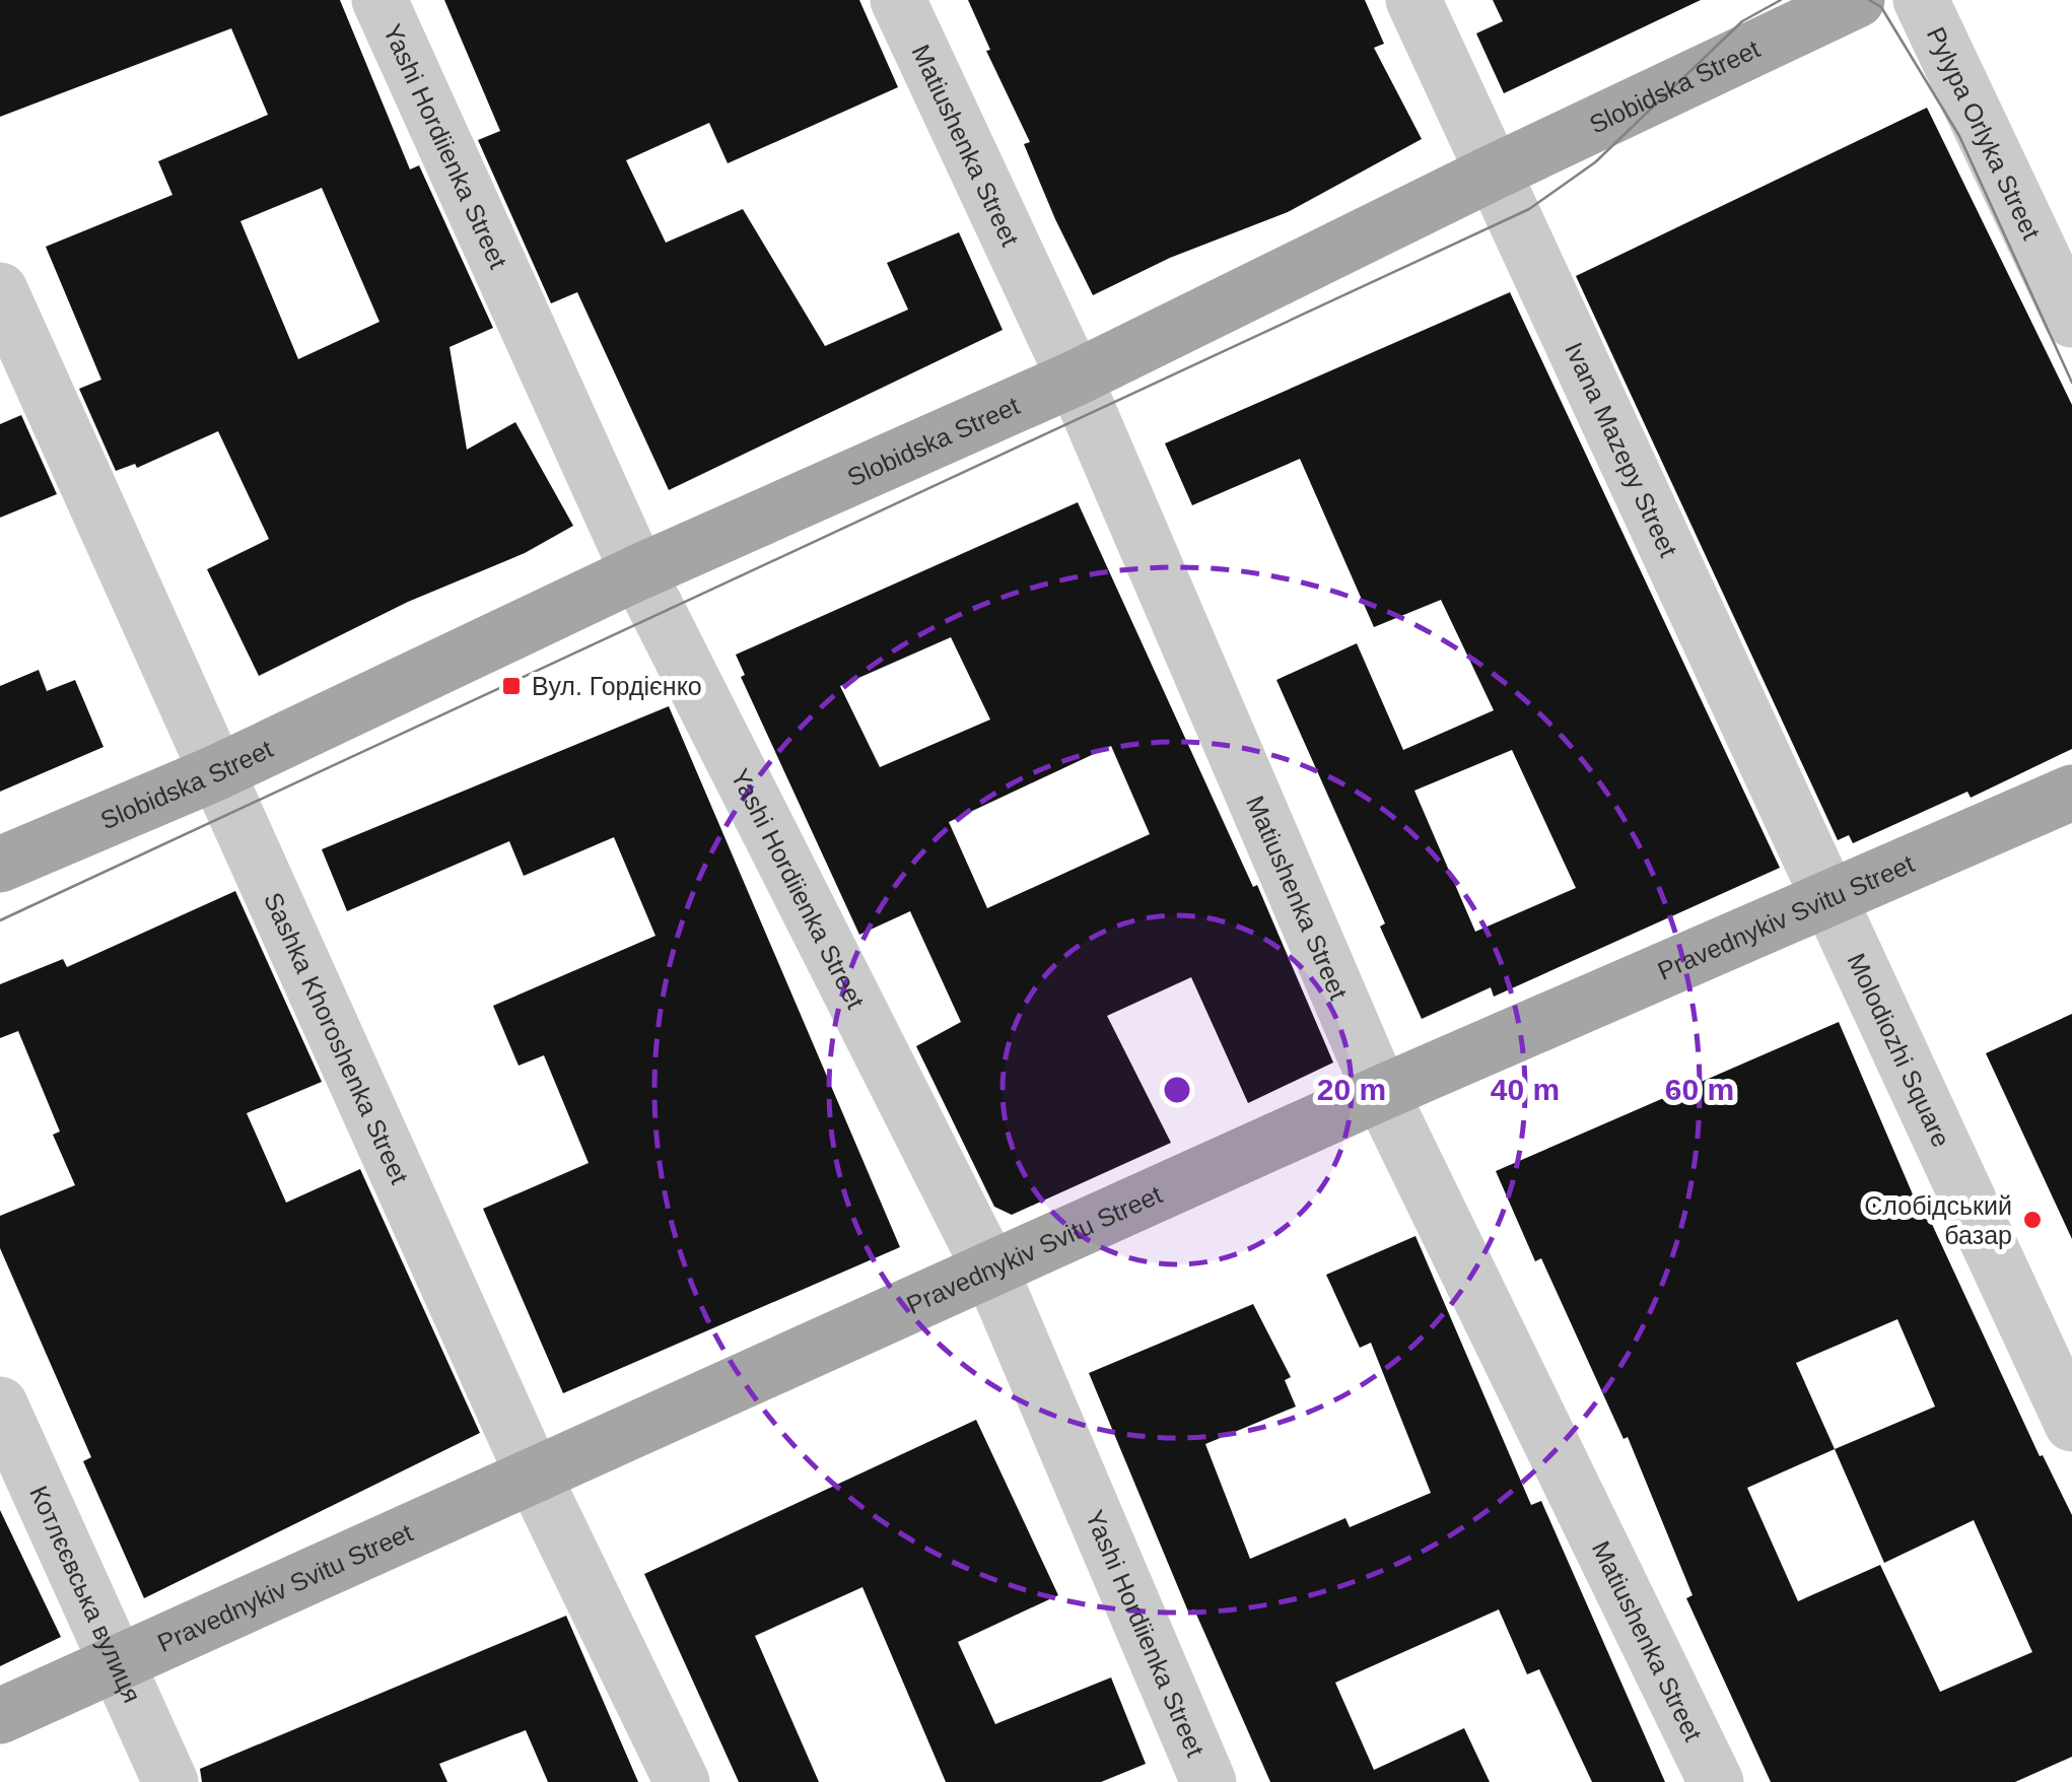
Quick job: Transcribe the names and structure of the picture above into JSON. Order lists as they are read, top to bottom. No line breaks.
{"streets":{"main road":["Slobidska Street","Pravednykiv Svitu Street"],"street":["Pylypa Orlyka Street","Matiushenka Street","Yashi Hordiienka Street","Ivana Mazepy Street","Sashka Khoroshenka Street","Molodiozhi Square","Котлєєвська вулиця"]},"crossings":[["Slobidska Street","Matiushenka Street"],["Slobidska Street","Yashi Hordiienka Street"],["Slobidska Street","Ivana Mazepy Street"],["Slobidska Street","Sashka Khoroshenka Street"],["Matiushenka Street","Pravednykiv Svitu Street"],["Yashi Hordiienka Street","Pravednykiv Svitu Street"],["Ivana Mazepy Street","Pravednykiv Svitu Street"],["Ivana Mazepy Street","Molodiozhi Square"],["Pravednykiv Svitu Street","Sashka Khoroshenka Street"],["Pravednykiv Svitu Street","Molodiozhi Square"],["Pravednykiv Svitu Street","Котлєєвська вулиця"]],"places":{"transit":["Вул. Гордієнко"],"other":["Слобідський базар"]},"rings":["20 m","40 m","60 m"]}
